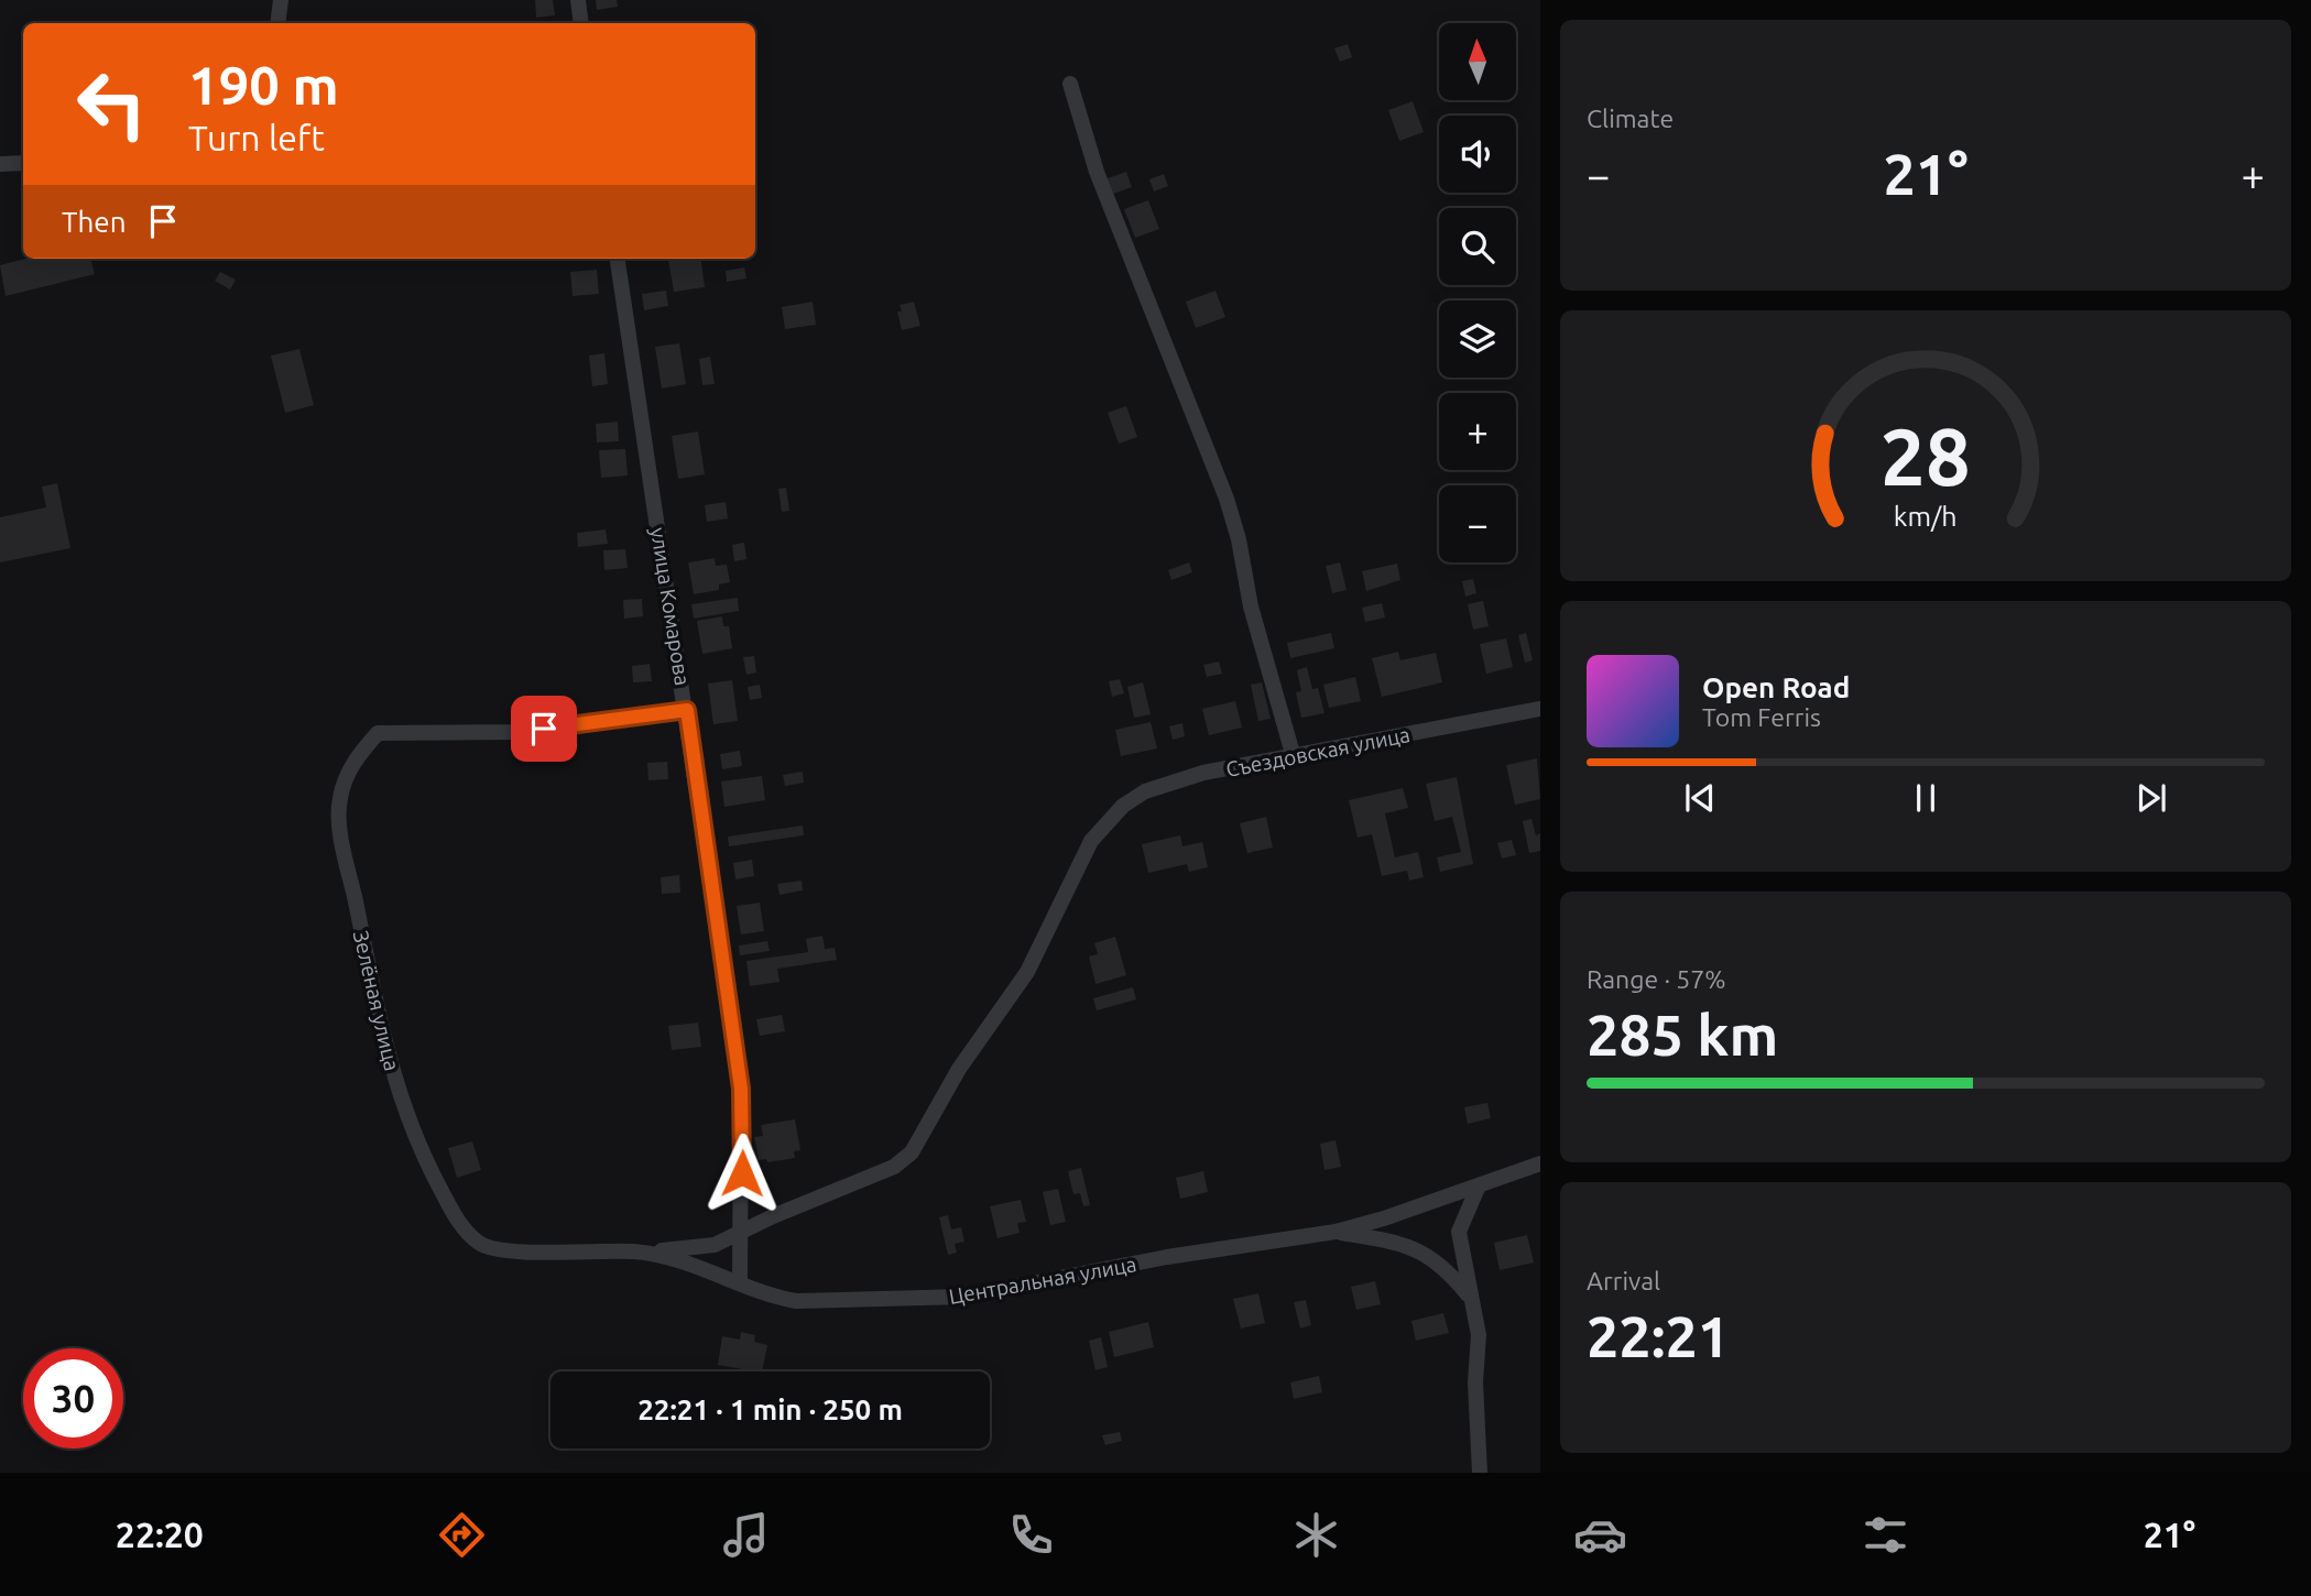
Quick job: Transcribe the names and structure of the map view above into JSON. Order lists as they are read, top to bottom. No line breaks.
{"streets":{"street":["улица Комарова","Съездовская улица","Зелёная улица","Центральная улица"]},"crossings":[["улица Комарова","Съездовская улица"],["улица Комарова","Зелёная улица"],["улица Комарова","Центральная улица"],["Съездовская улица","Центральная улица"],["Зелёная улица","Центральная улица"]],"north":"top","page":{"tile":["Climate",["Range · 57%","285 km"],["Arrival","22:21"]],"map_buttons":["+","−"],"turn":["190 m","Turn left"],"heat":["−","21°","+"],"then":"Then","song":["Open Road","Tom Ferris"],"limit":"30","trip":"22:21 · 1 min · 250 m","tabs":["22:20","21°"],"gauge":["28","km/h"]}}
